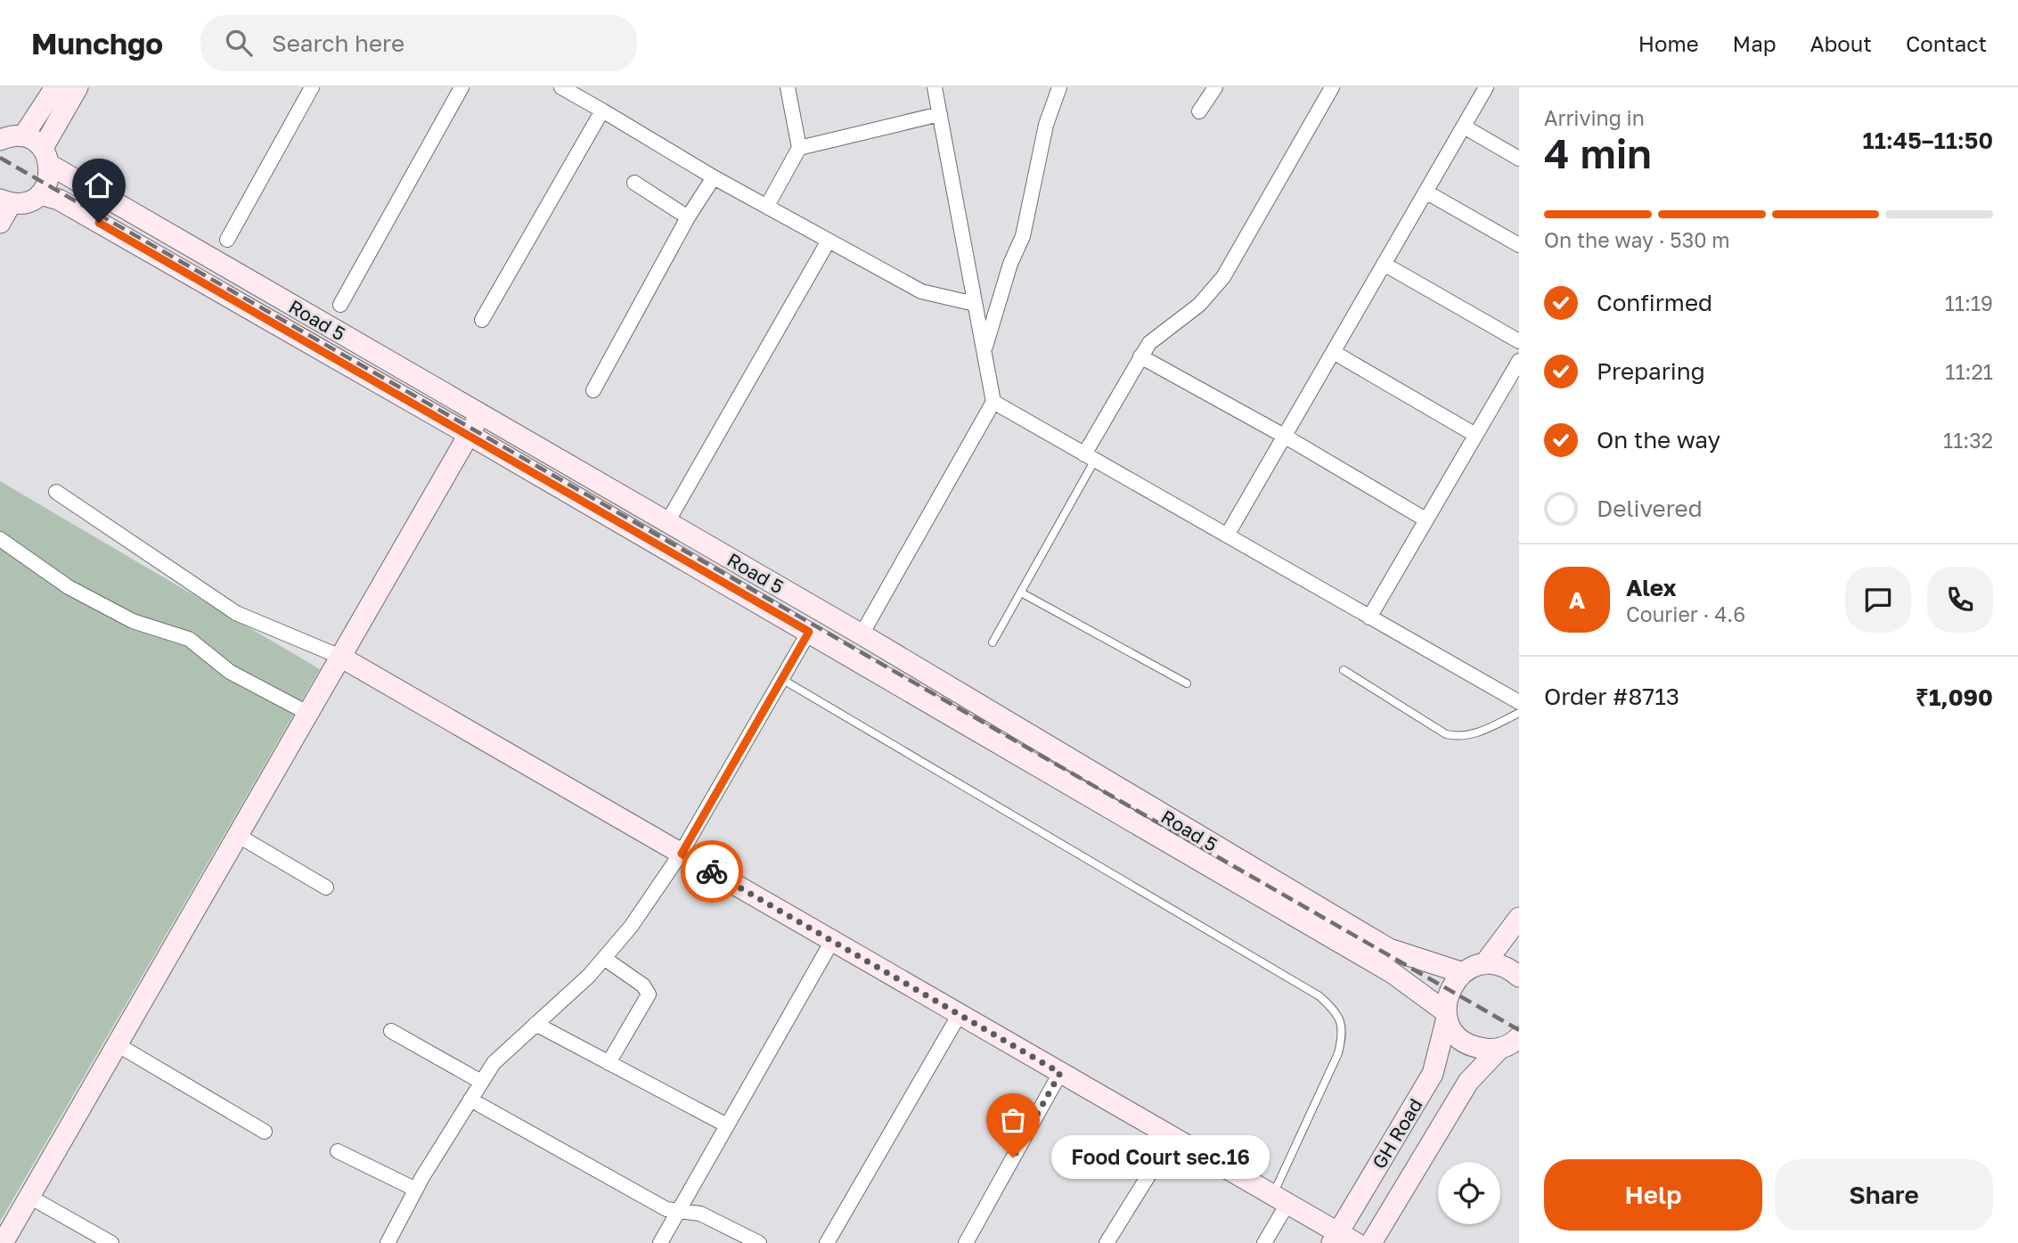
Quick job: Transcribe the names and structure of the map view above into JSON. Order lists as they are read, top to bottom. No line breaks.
{"streets":{"street":["Road 5","GH Road"]},"crossings":[["Road 5","GH Road"]],"places":["Food Court sec.16"],"page":{"header":"Munchgo","search":"Search here","nav":["Home","Map","About","Contact"],"heading":["4 min","Arriving in","11:45–11:50"],"panel":["Alex","Courier · 4.6","Order #8713","₹1,090"],"bar":"On the way · 530 m","list":[["Confirmed","11:19"],["Preparing","11:21"],["On the way","11:32"],"Delivered"],"round":"A","bubble":"Food Court sec.16","buttons":["Help","Share"]}}
